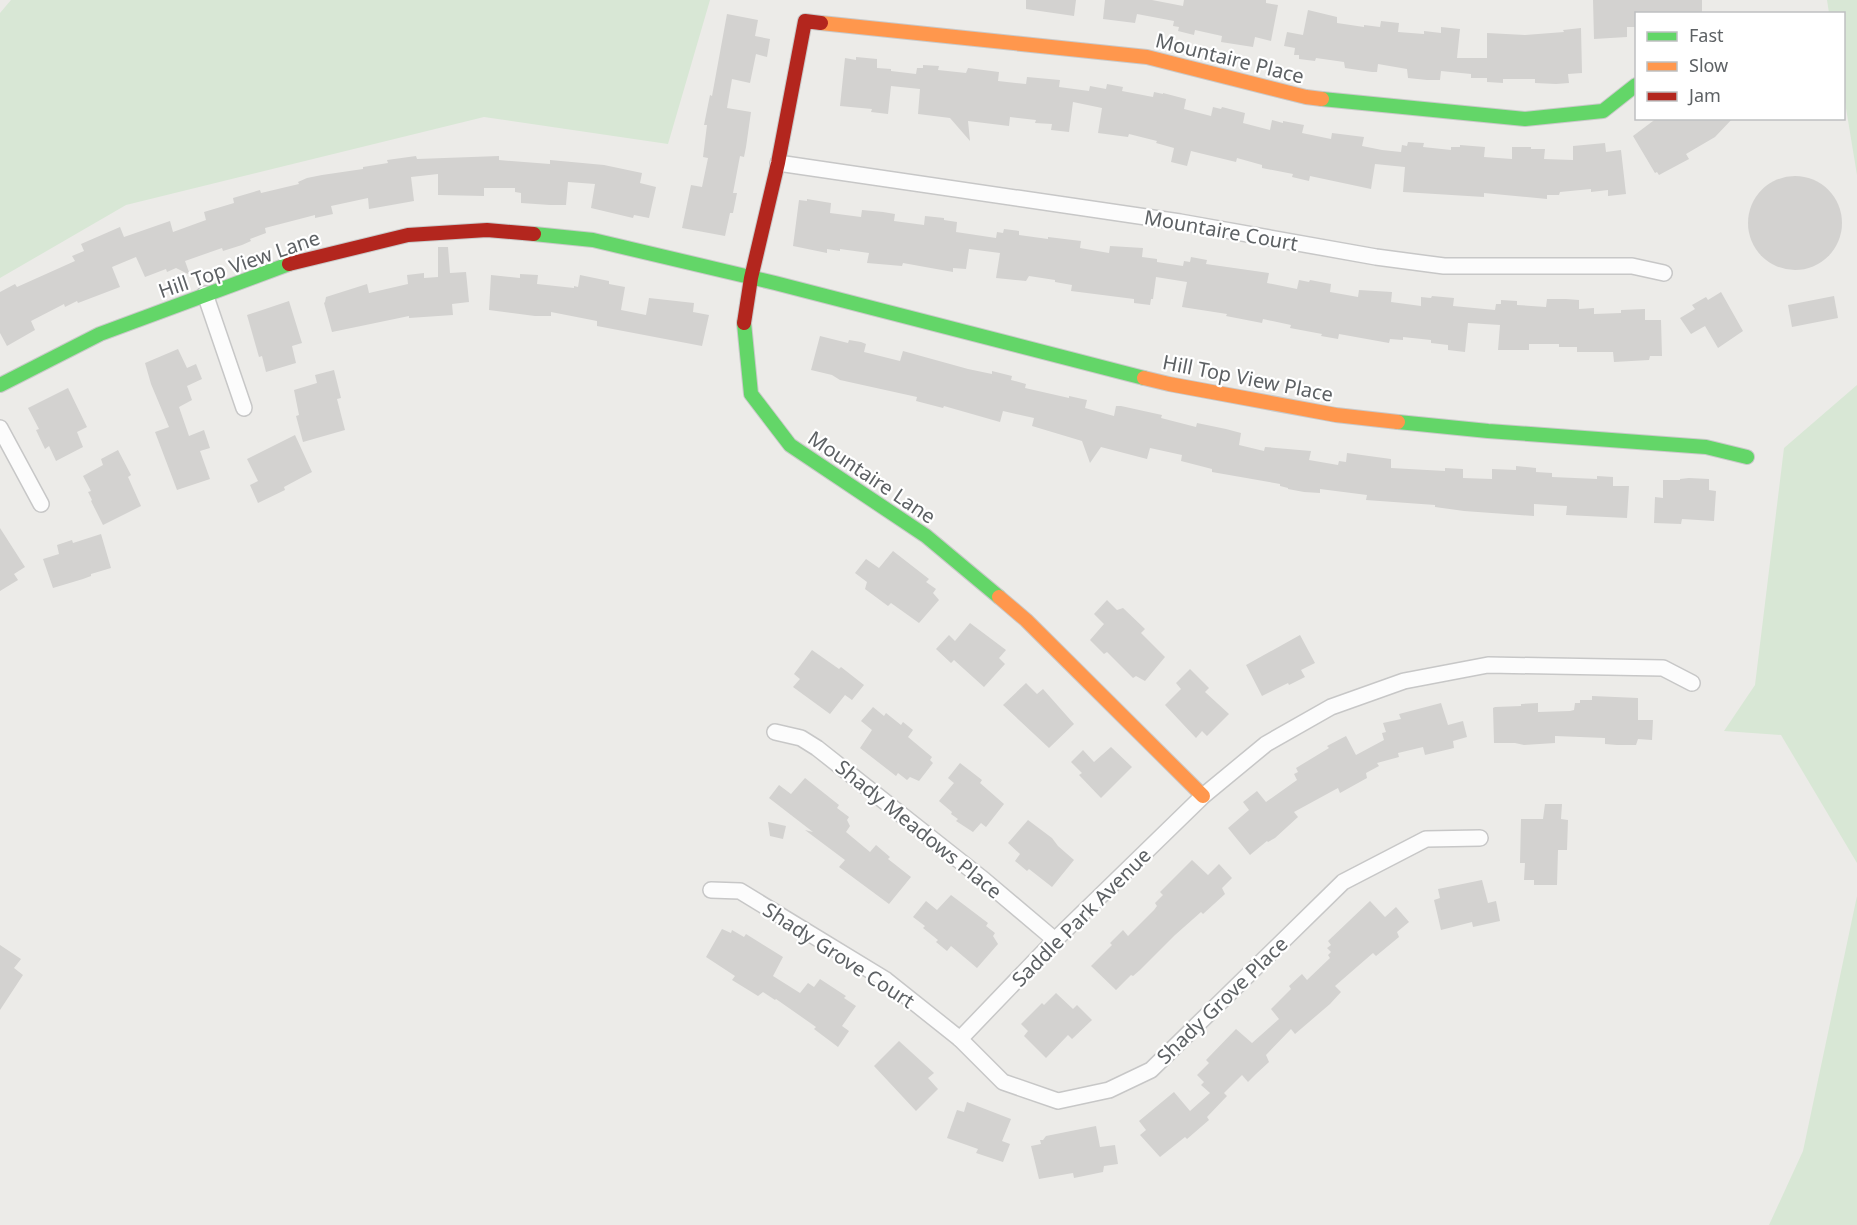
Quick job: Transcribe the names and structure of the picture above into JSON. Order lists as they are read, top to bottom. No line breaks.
{"streets":{"street":["Mountaire Place","Mountaire Court","Hill Top View Lane","Hill Top View Place","Mountaire Lane","Shady Meadows Place","Saddle Park Avenue","Shady Grove Court","Shady Grove Place"]},"crossings":[["Mountaire Place","Mountaire Lane"],["Mountaire Court","Mountaire Lane"],["Hill Top View Lane","Hill Top View Place"],["Hill Top View Lane","Mountaire Lane"],["Hill Top View Place","Mountaire Lane"],["Mountaire Lane","Saddle Park Avenue"],["Shady Meadows Place","Saddle Park Avenue"],["Saddle Park Avenue","Shady Grove Court"],["Saddle Park Avenue","Shady Grove Place"],["Shady Grove Court","Shady Grove Place"]],"legend":["Fast","Slow","Jam"]}
